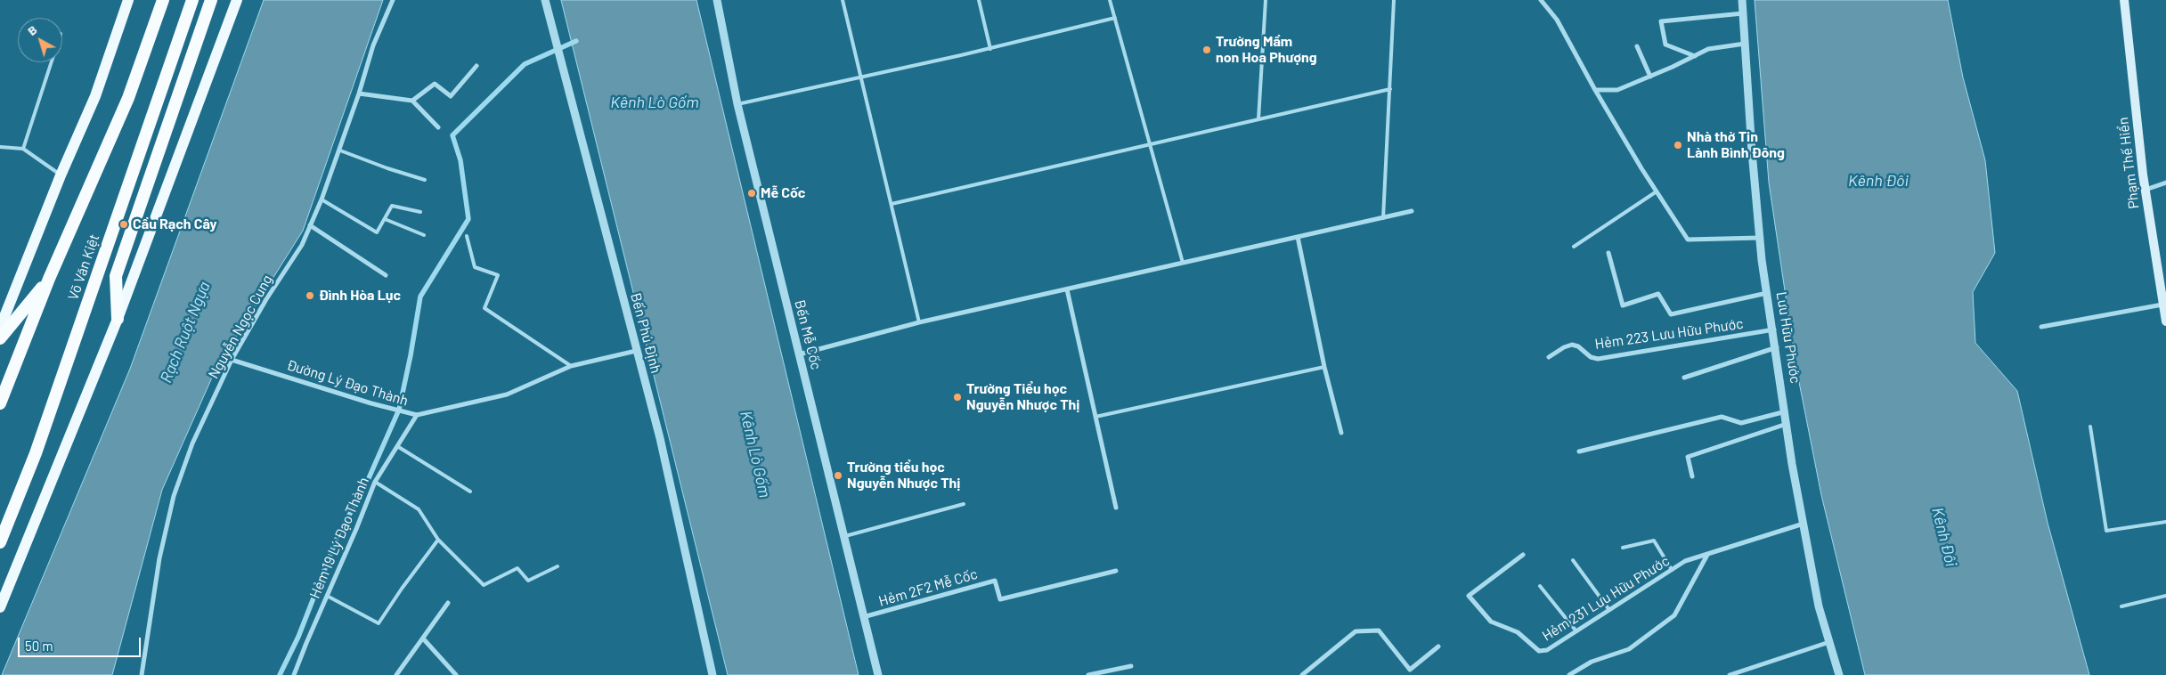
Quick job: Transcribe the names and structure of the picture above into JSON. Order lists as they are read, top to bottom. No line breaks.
{"streets":{"highway":["Võ Văn Kiệt"],"main road":["Phạm Thế Hiển"],"street":["Nguyễn Ngọc Cung","Bến Phú Định","Hẻm 223 Lưu Hữu Phước","Bến Mễ Cốc","Lưu Hữu Phước","Đường Lý Đạo Thành","Hẻm 19 Lý Đạo Thành","Hẻm 2F2 Mễ Cốc","Hẻm 231 Lưu Hữu Phước"]},"crossings":[["Nguyễn Ngọc Cung","Đường Lý Đạo Thành"],["Bến Phú Định","Đường Lý Đạo Thành"],["Hẻm 223 Lưu Hữu Phước","Lưu Hữu Phước"],["Bến Mễ Cốc","Hẻm 2F2 Mễ Cốc"],["Lưu Hữu Phước","Hẻm 231 Lưu Hữu Phước"],["Đường Lý Đạo Thành","Hẻm 19 Lý Đạo Thành"]],"water":["Kênh Lò Gốm","Kênh Đôi","Rạch Ruột Ngựa"],"places":["Trường Mầm non Hoa Phượng","Nhà thờ Tin Lành Bình Đông","Mễ Cốc","Cầu Rạch Cây","Đình Hòa Lục","Trường Tiểu học Nguyễn Nhược Thị","Trường tiểu học Nguyễn Nhược Thị"],"scale_bar":"50 m","north":"top left"}
